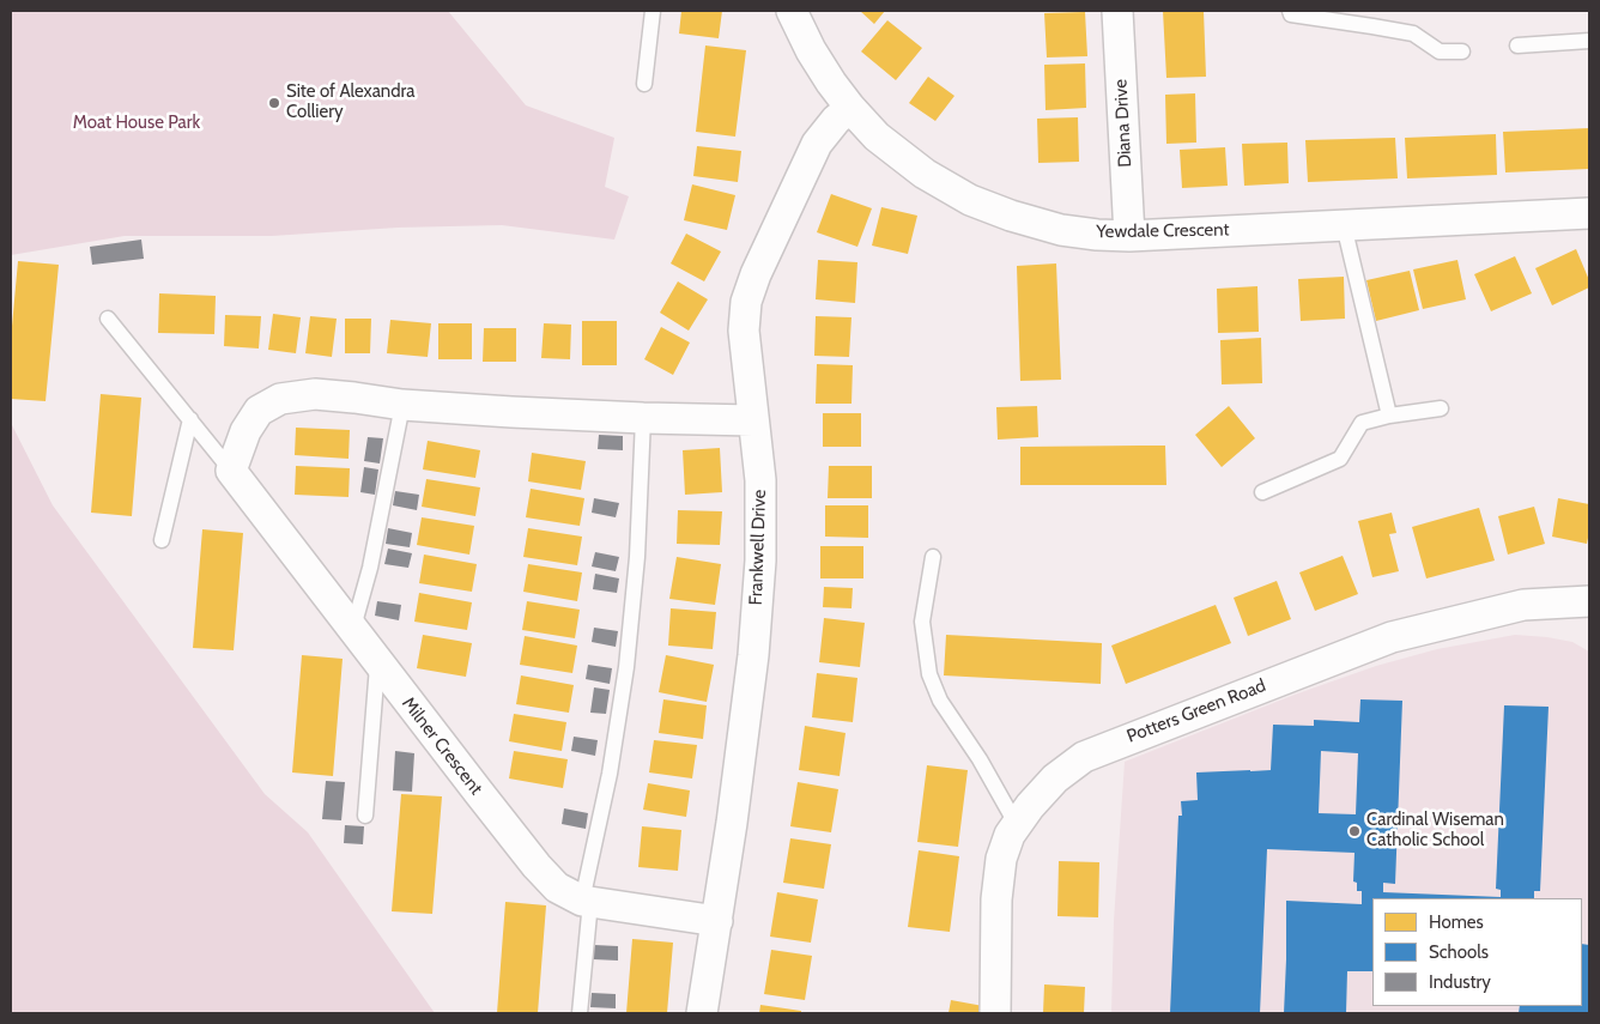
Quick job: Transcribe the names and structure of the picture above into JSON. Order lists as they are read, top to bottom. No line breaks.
{"streets":{"street":["Diana Drive","Yewdale Crescent","Frankwell Drive","Potters Green Road","Milner Crescent"]},"crossings":[["Diana Drive","Yewdale Crescent"],["Yewdale Crescent","Frankwell Drive"],["Frankwell Drive","Milner Crescent"]],"parks":["Moat House Park"],"places":["Site of Alexandra Colliery","Cardinal Wiseman Catholic School"],"legend":["Homes","Schools","Industry"]}
